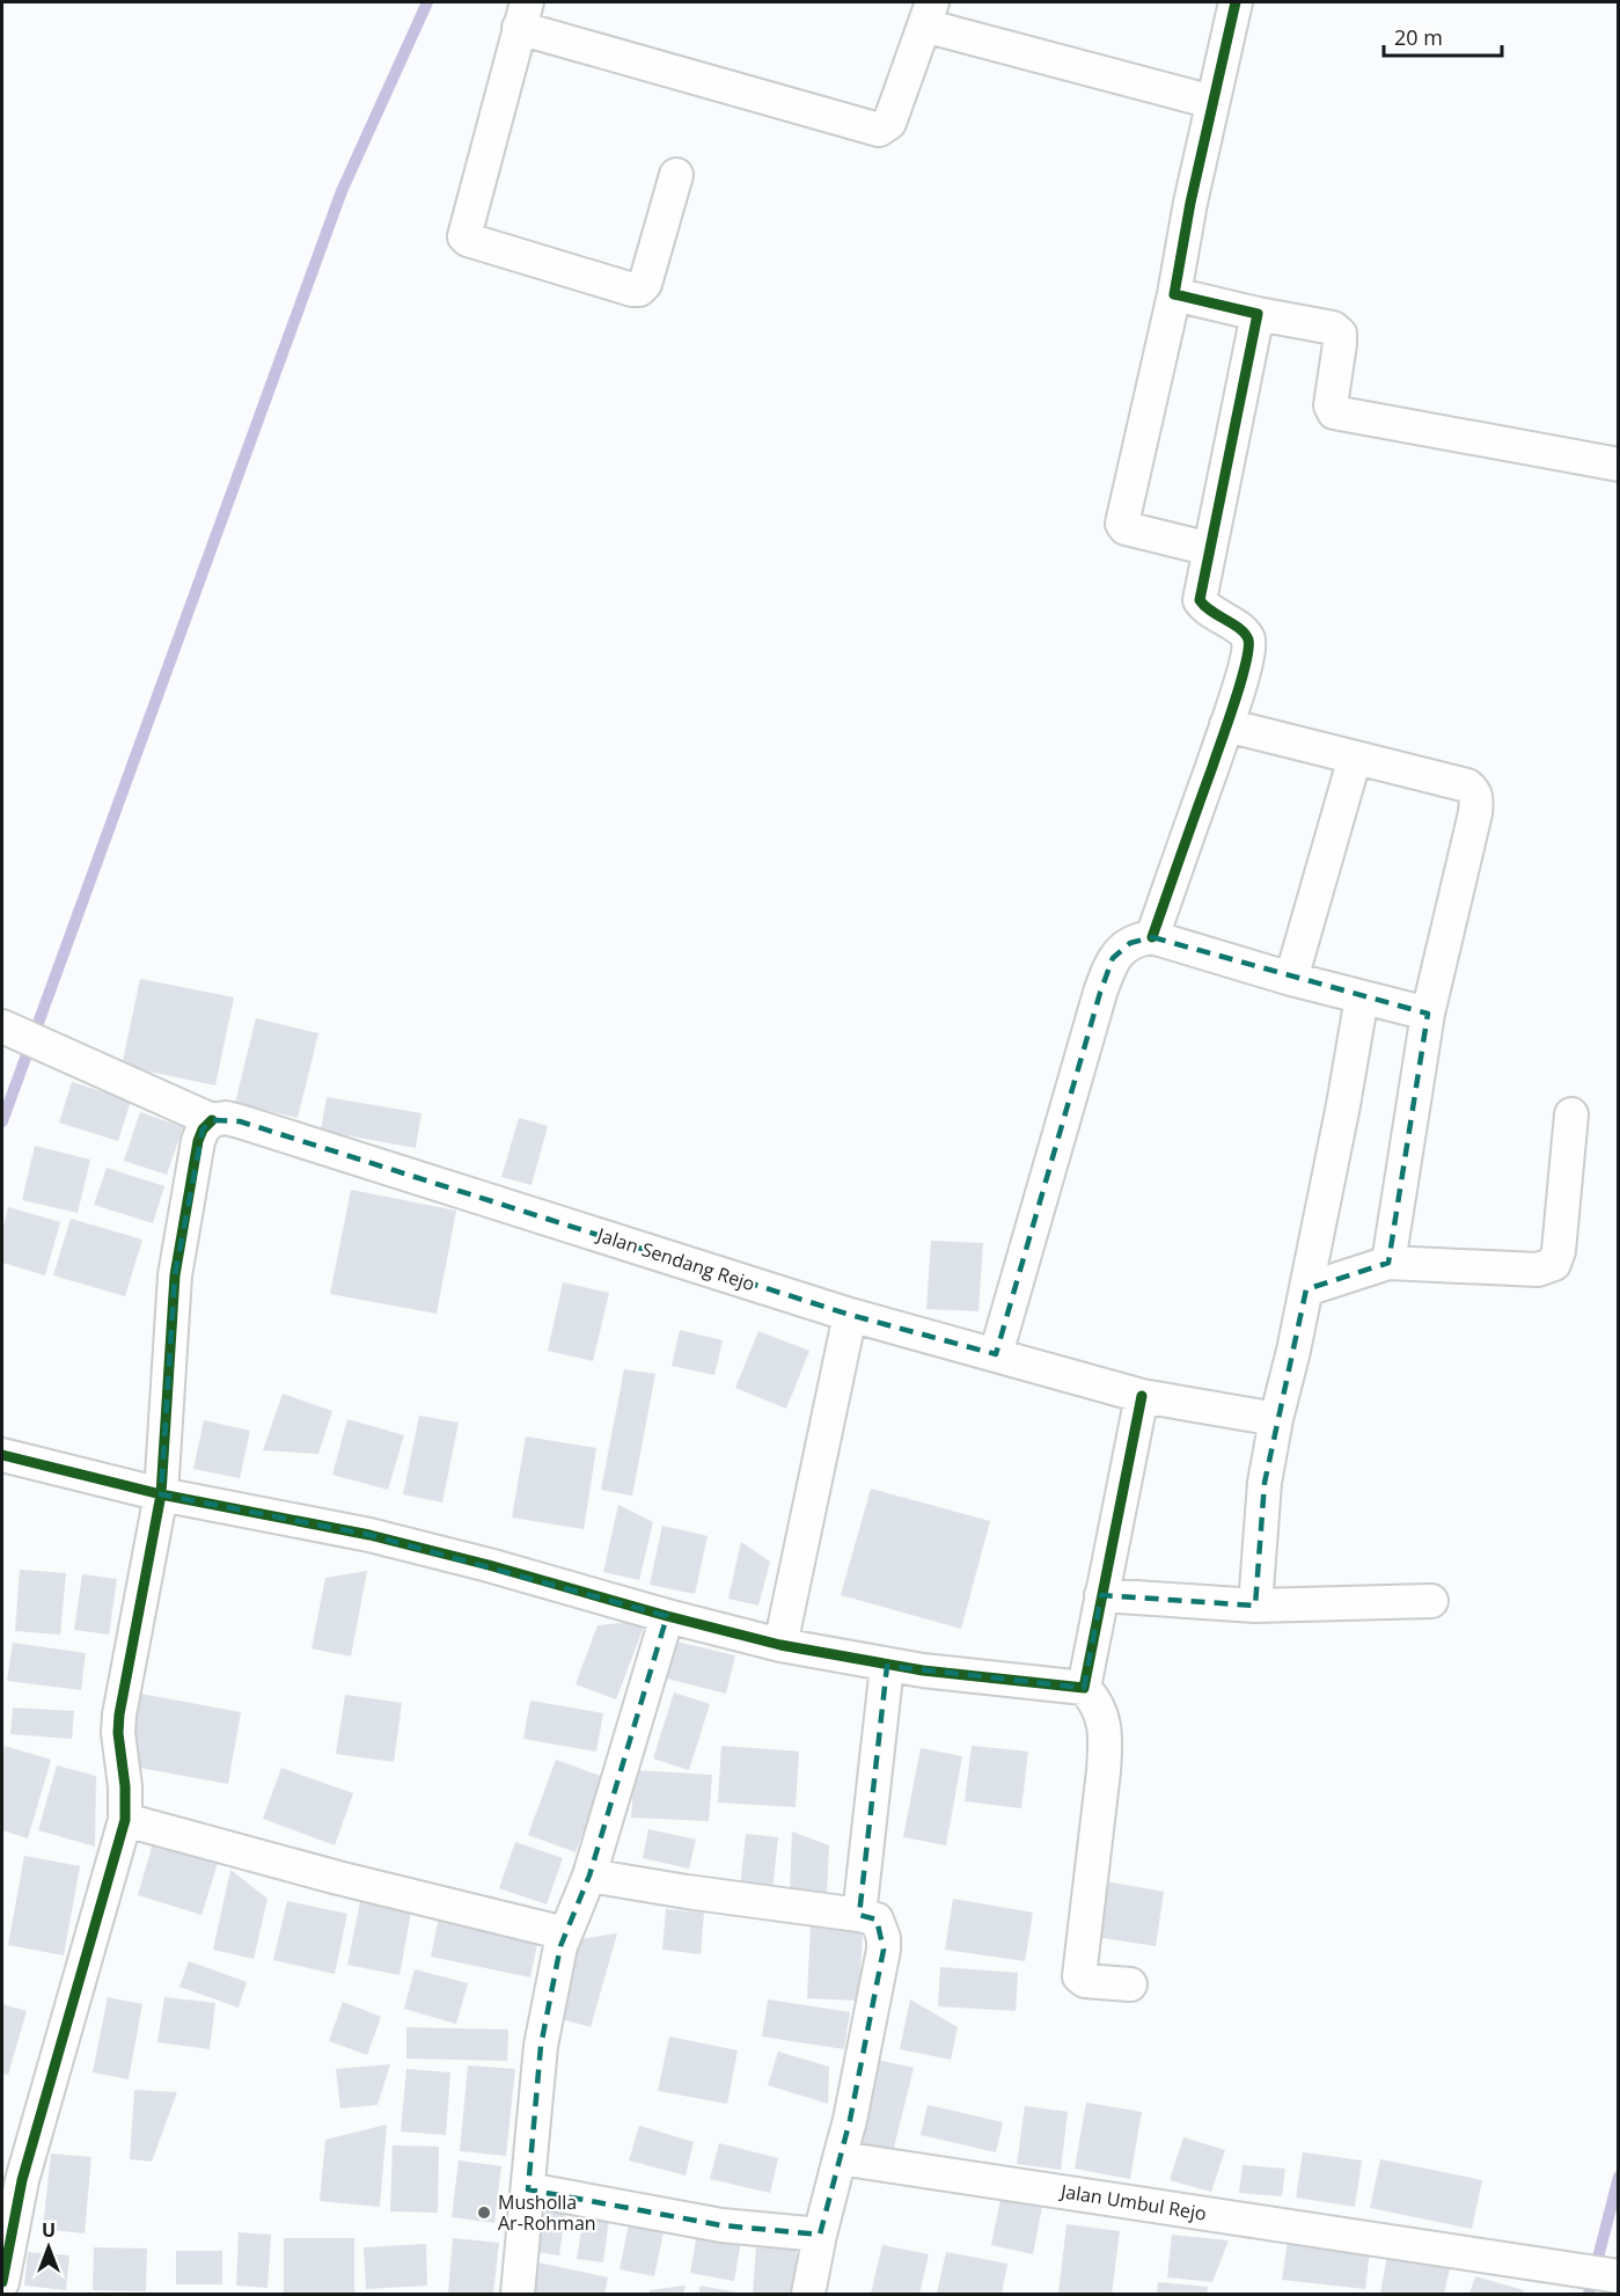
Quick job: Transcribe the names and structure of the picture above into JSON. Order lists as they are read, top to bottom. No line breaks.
{"streets":{"street":["Jalan Sendang Rejo","Jalan Umbul Rejo"]},"places":["Musholla Ar-Rohman"],"scale_bar":"20 m","north":"top"}
